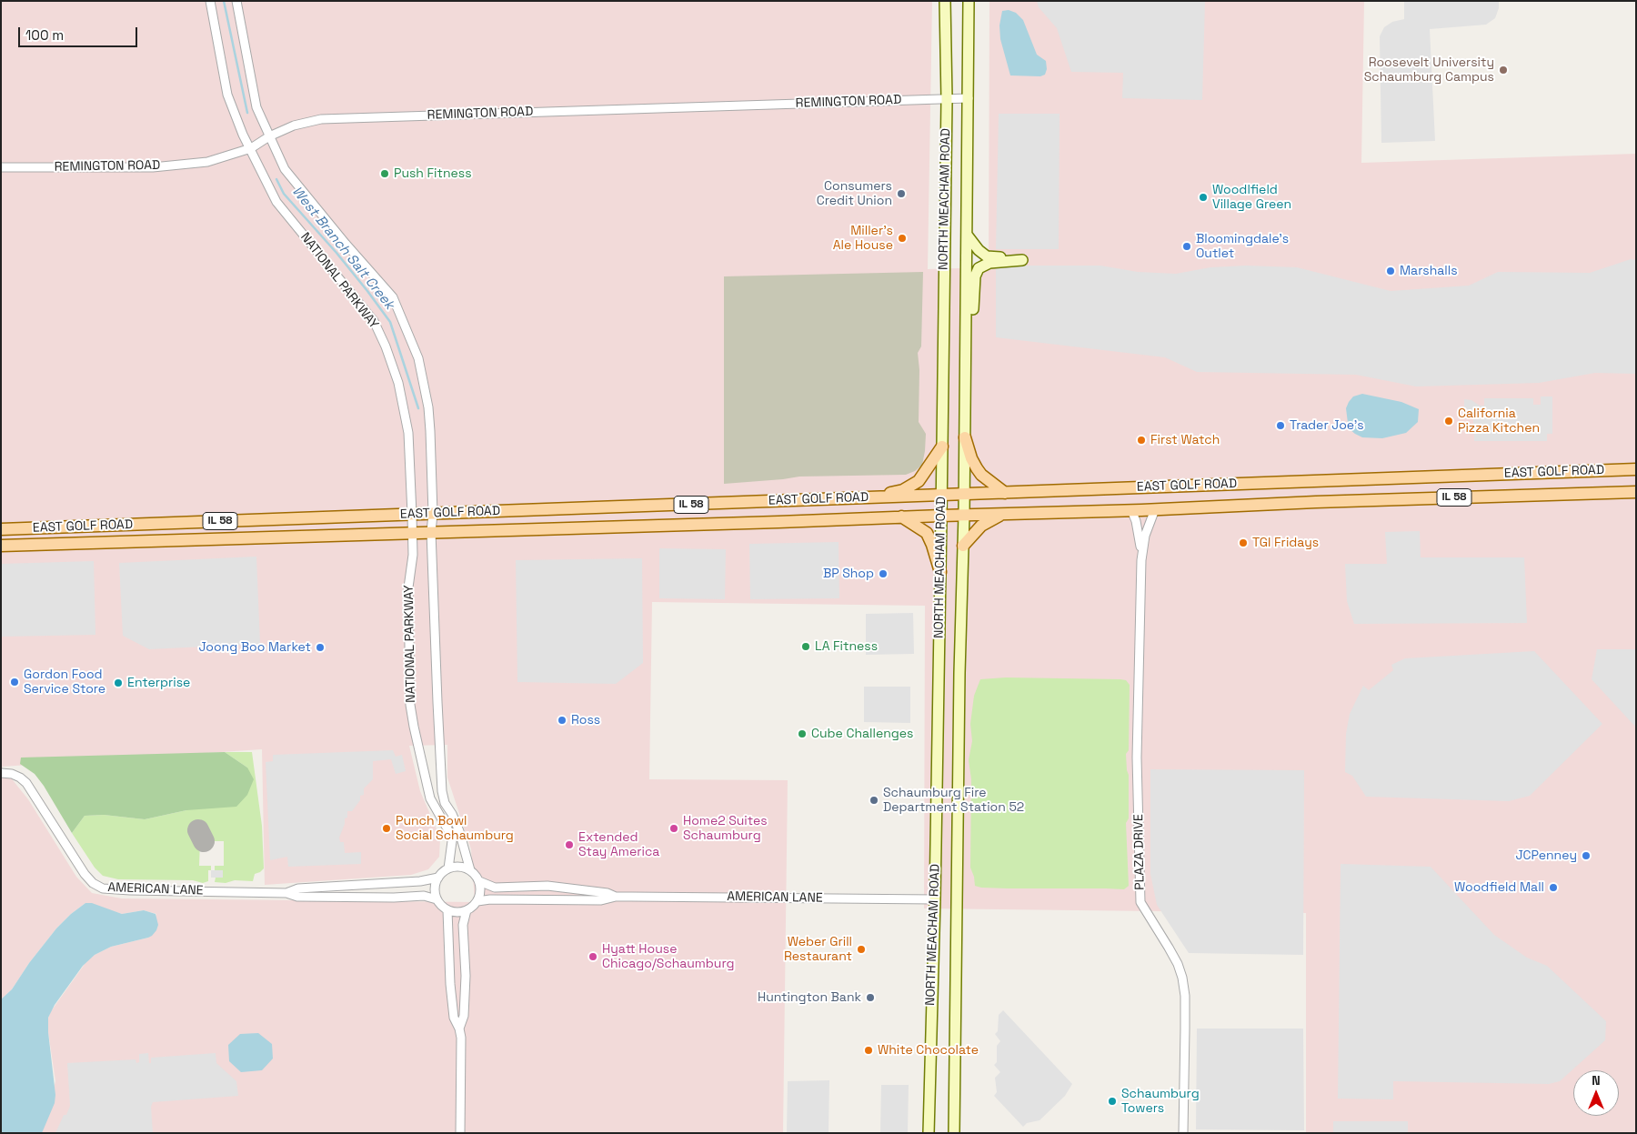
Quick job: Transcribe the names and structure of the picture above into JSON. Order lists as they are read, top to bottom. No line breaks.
{"streets":{"main road":["NORTH MEACHAM ROAD","EAST GOLF ROAD","IL 58"],"street":["REMINGTON ROAD","NATIONAL PARKWAY","PLAZA DRIVE","AMERICAN LANE"]},"crossings":[["REMINGTON ROAD","NORTH MEACHAM ROAD"],["REMINGTON ROAD","NATIONAL PARKWAY"],["NORTH MEACHAM ROAD","EAST GOLF ROAD"],["NORTH MEACHAM ROAD","AMERICAN LANE"],["NATIONAL PARKWAY","EAST GOLF ROAD"],["NATIONAL PARKWAY","AMERICAN LANE"],["EAST GOLF ROAD","PLAZA DRIVE"]],"water":["West Branch Salt Creek"],"places":["Roosevelt University Schaumburg Campus","Push Fitness","Consumers Credit Union","Woodlfield Village Green","Miller's Ale House","Bloomingdale's Outlet","Marshalls","California Pizza Kitchen","Trader Joe's","First Watch","TGI Fridays","BP Shop","LA Fitness","Joong Boo Market","Gordon Food Service Store","Enterprise","Ross","Cube Challenges","Schaumburg Fire Department Station 52","Punch Bowl Social Schaumburg","Home2 Suites Schaumburg","Extended Stay America","JCPenney","Woodfield Mall","Weber Grill Restaurant","Hyatt House Chicago/Schaumburg","Huntington Bank","White Chocolate","Schaumburg Towers"],"scale_bar":"100 m","north":"top"}
